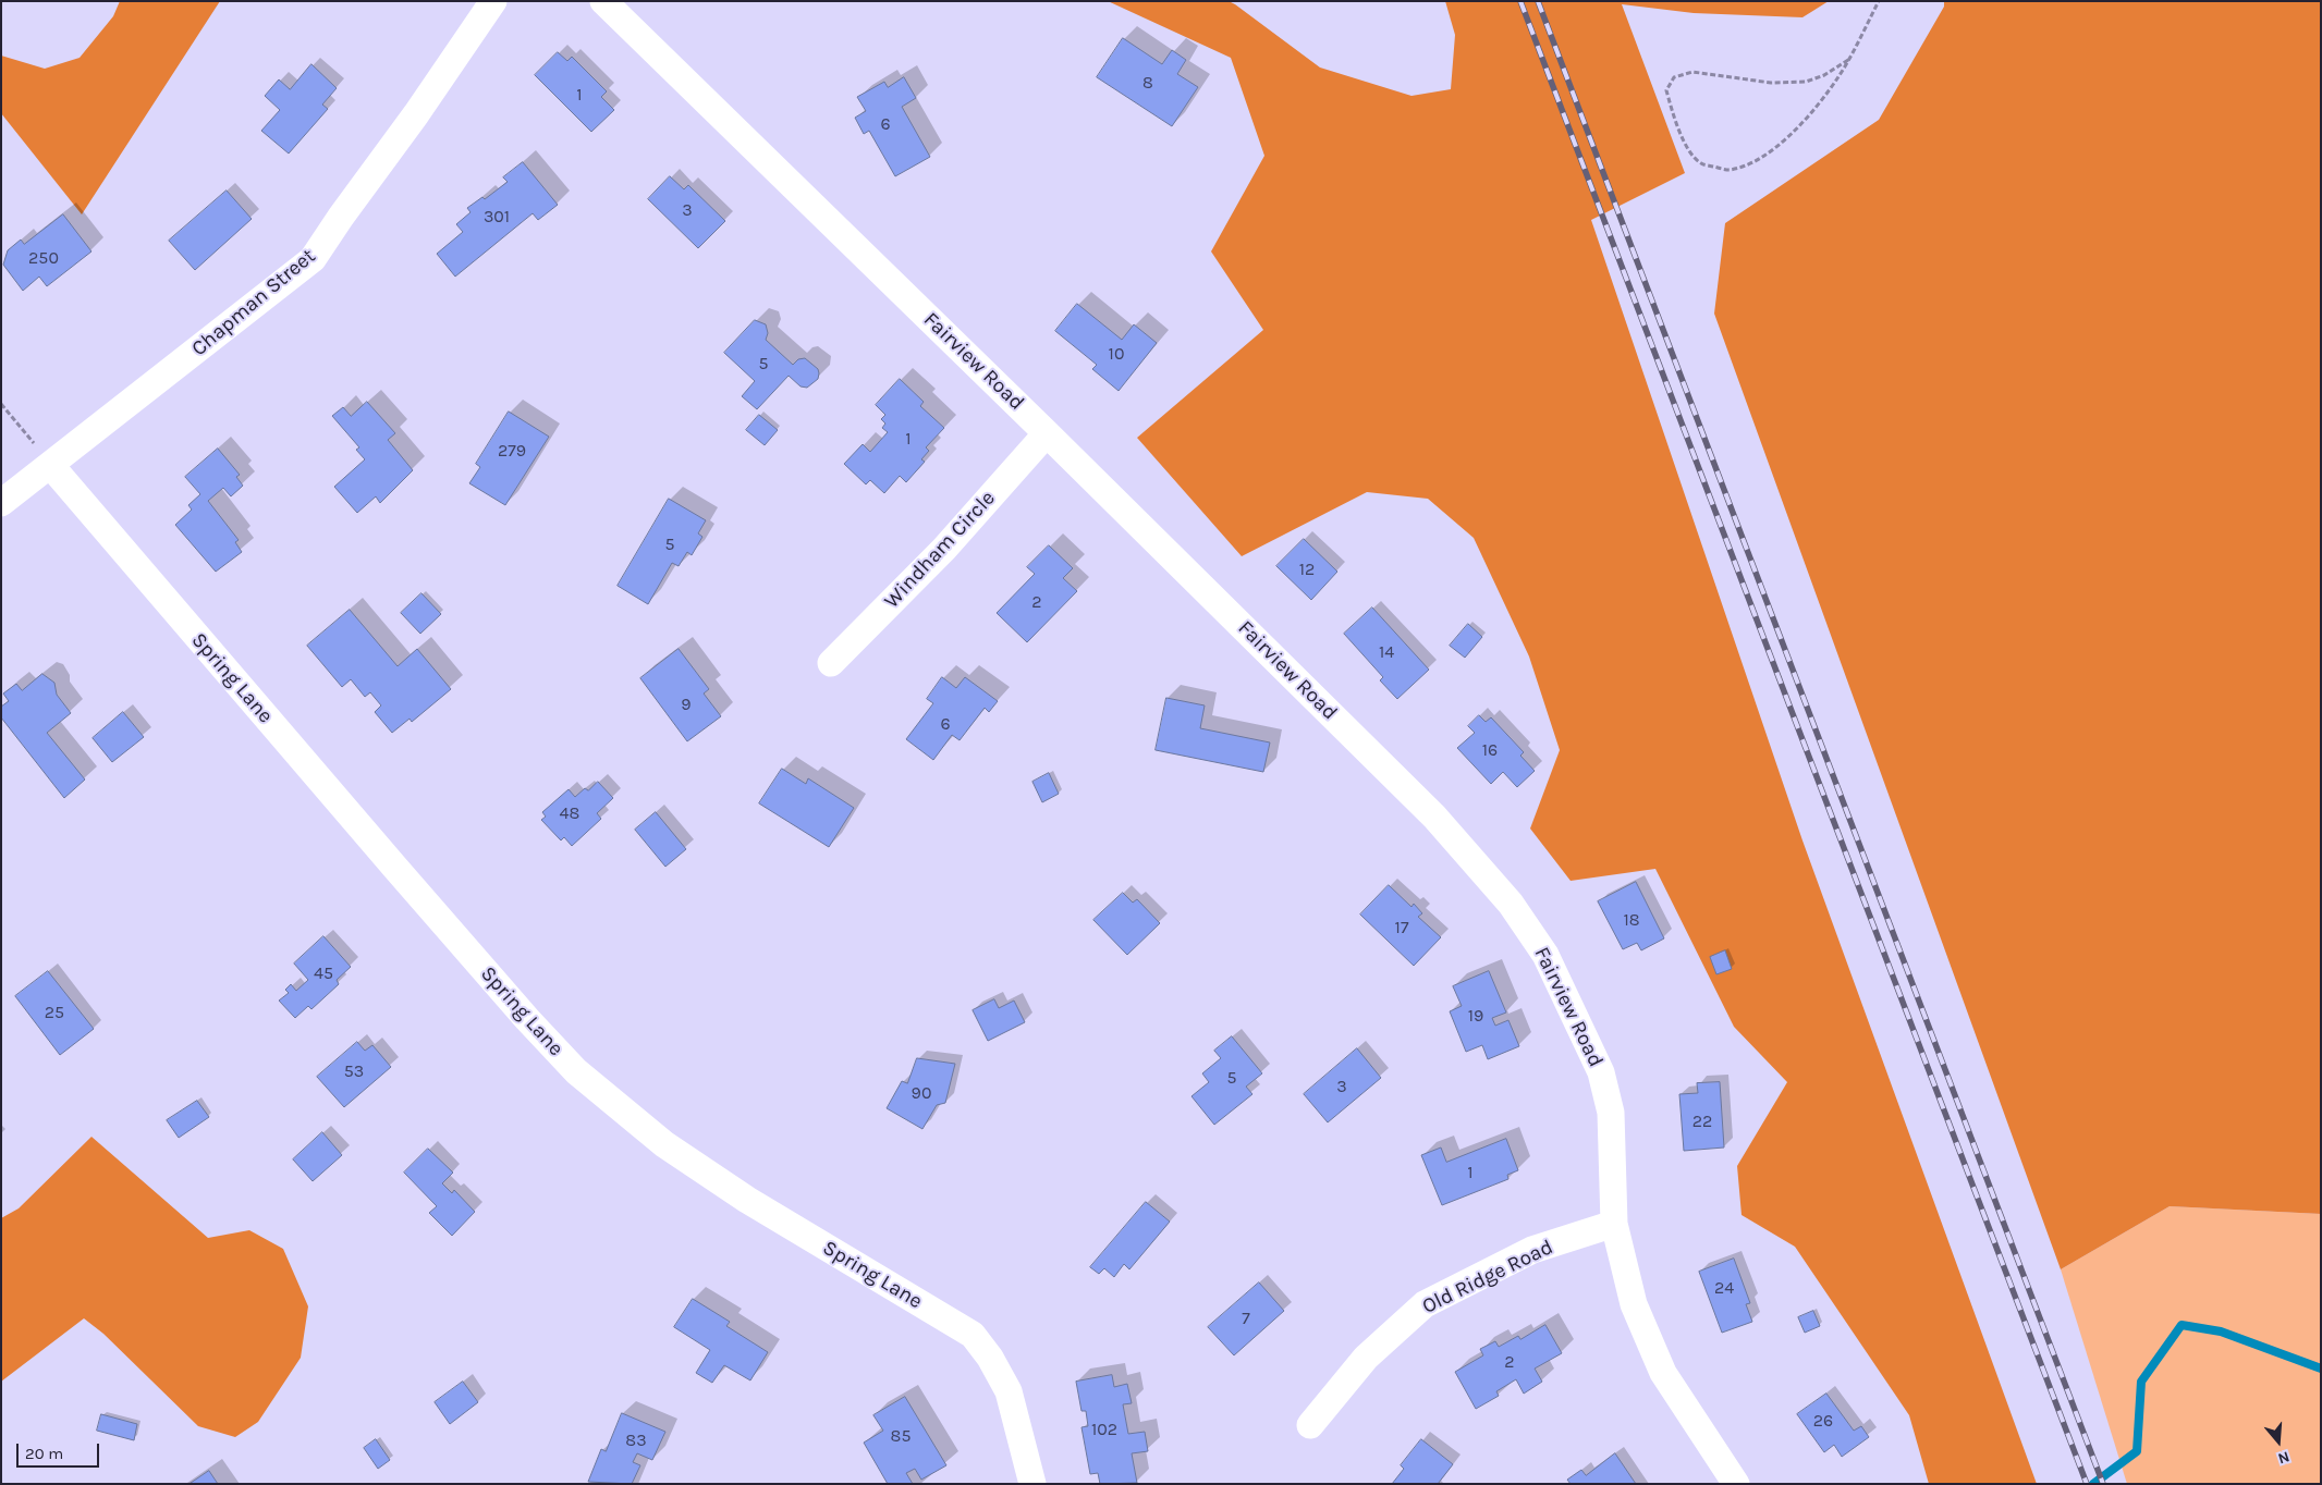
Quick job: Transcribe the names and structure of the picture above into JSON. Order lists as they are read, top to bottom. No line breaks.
{"streets":{"street":["Chapman Street","Fairview Road","Windham Circle","Spring Lane","Old Ridge Road"]},"crossings":[["Chapman Street","Spring Lane"],["Fairview Road","Windham Circle"],["Fairview Road","Old Ridge Road"]],"house_numbers":["8","1","6","3","301","250","10","5","1","279","5","12","2","14","9","6","16","48","18","17","45","25","19","53","5","3","90","22","1","24","7","2","26","102","85","83"],"scale_bar":"20 m","north":"bottom"}
